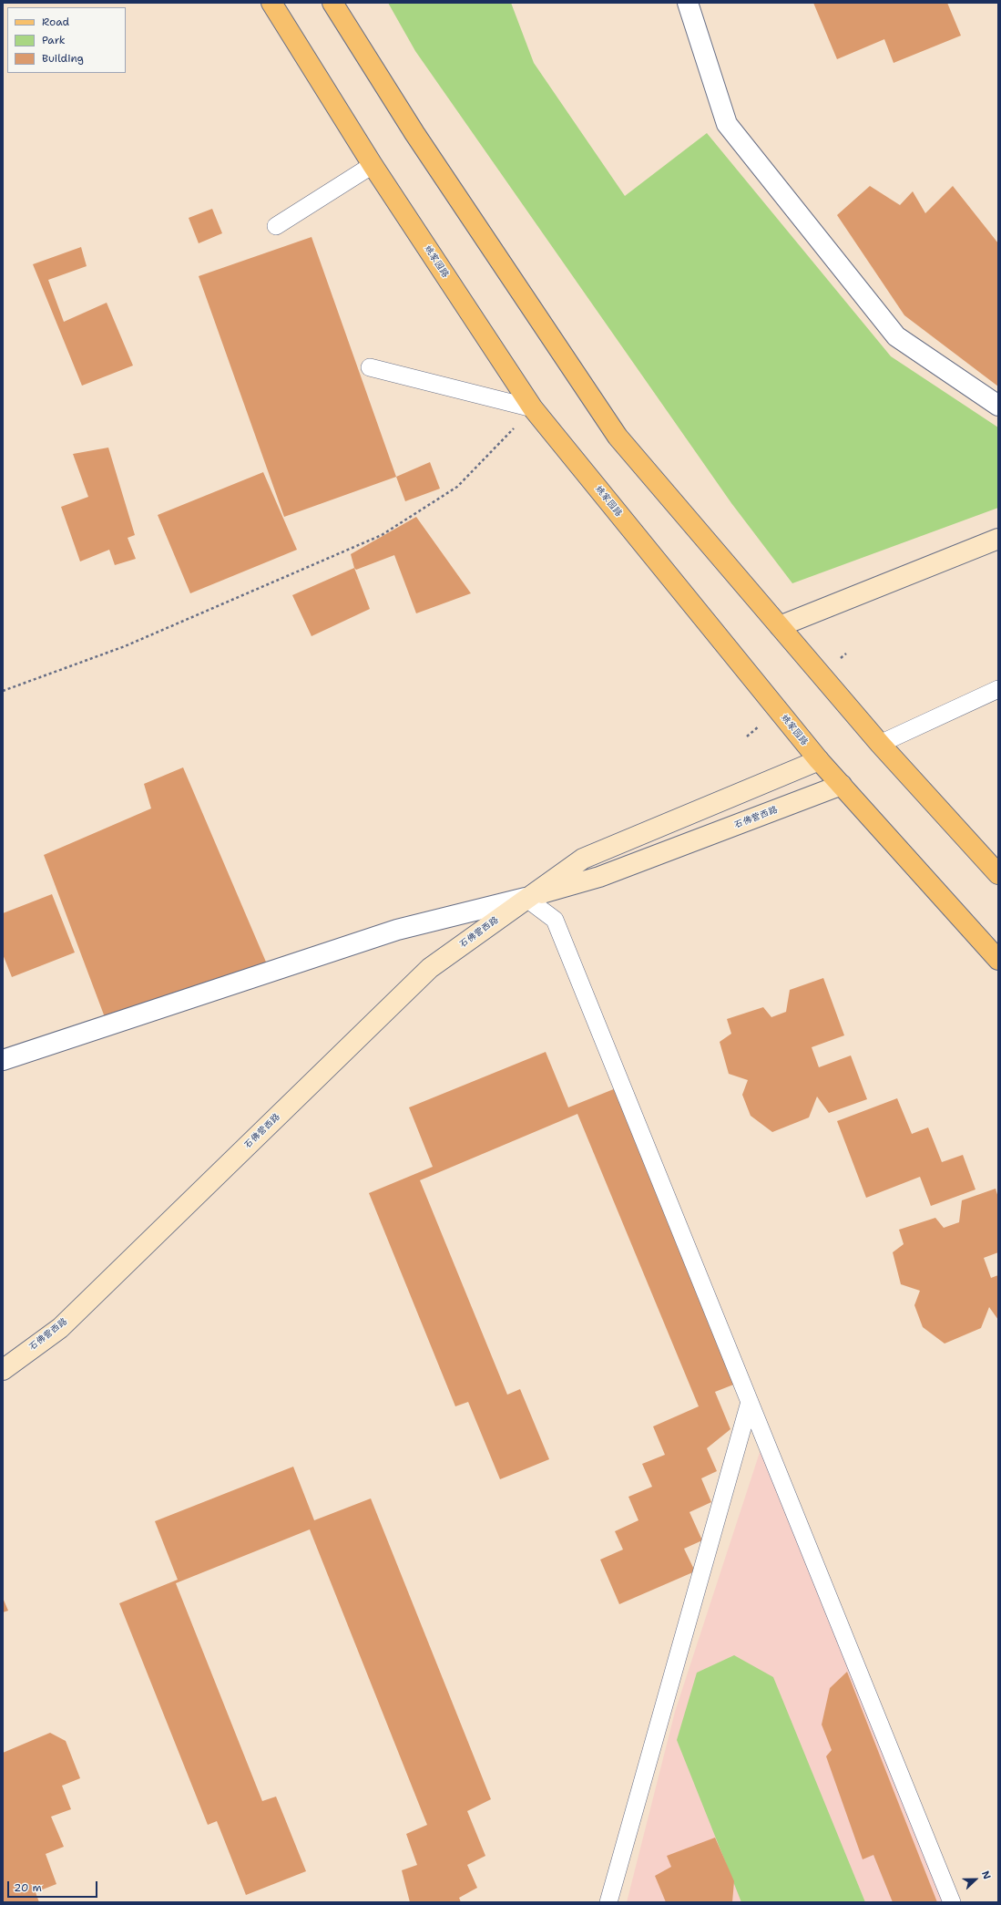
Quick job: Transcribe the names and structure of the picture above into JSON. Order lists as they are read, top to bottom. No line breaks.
{"streets":{"main road":["姚家园路"],"street":["石佛营西路"]},"crossings":[["姚家园路","石佛营西路"]],"legend":["Road","Park","Building"],"scale_bar":"20 m","north":"right"}
